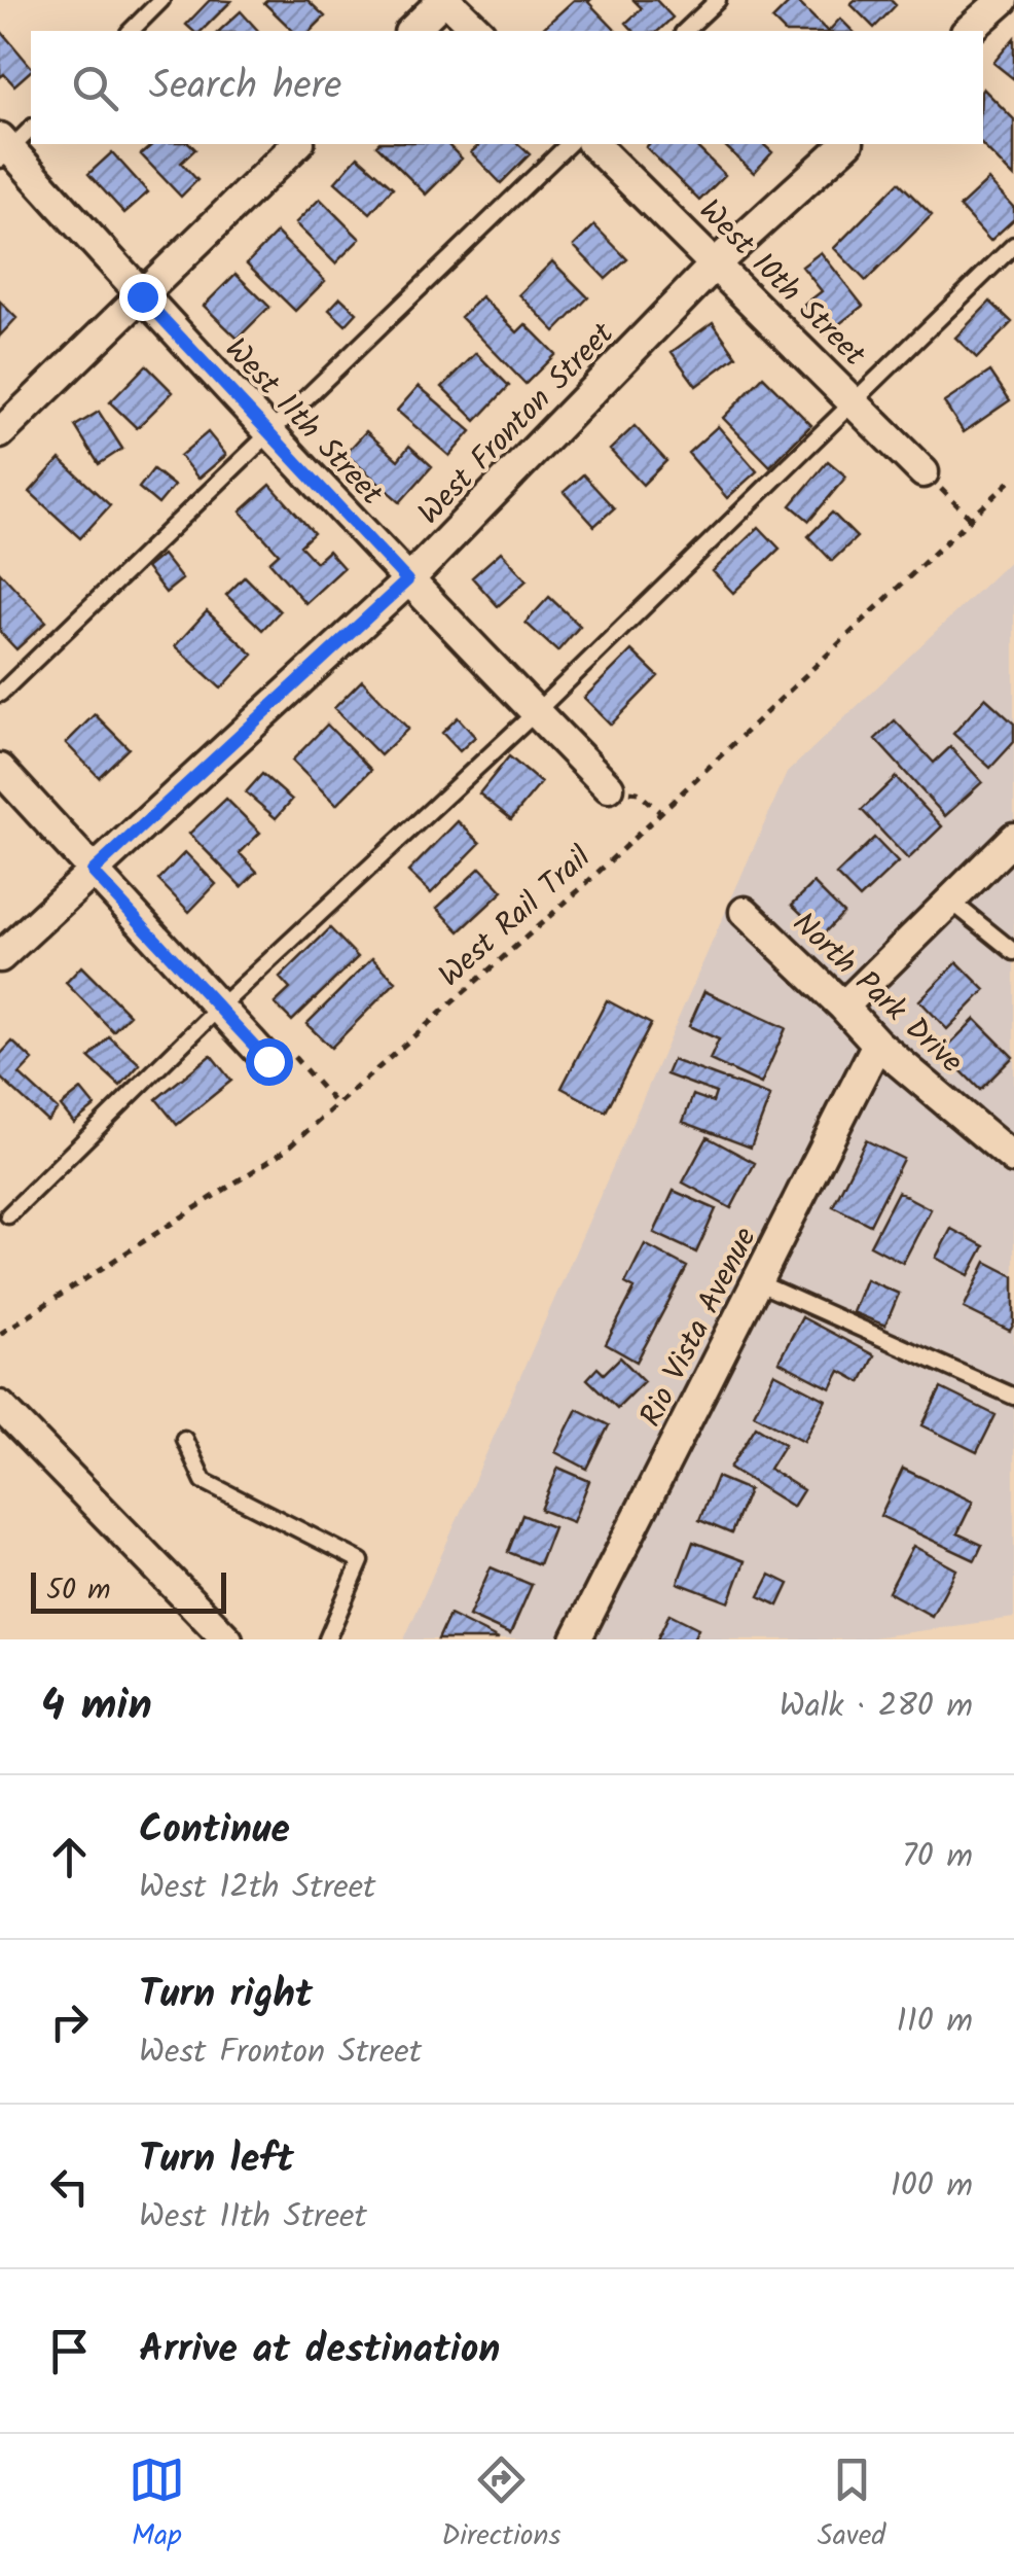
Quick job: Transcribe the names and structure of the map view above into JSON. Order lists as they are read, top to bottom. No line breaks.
{"streets":{"street":["West 10th Street","West 11th Street","West Fronton Street","North Park Drive","Rio Vista Avenue"],"path":["West Rail Trail"]},"crossings":[["West 10th Street","West Fronton Street"],["West 11th Street","West Fronton Street"],["North Park Drive","Rio Vista Avenue"]],"scale_bar":"50 m","page":{"search":"Search here","scale":"50 m","heading":["4 min","Walk · 280 m"],"list":[["Continue","West 12th Street","70 m"],["Turn right","West Fronton Street","110 m"],["Turn left","West 11th Street","100 m"],"Arrive at destination"],"nav":["Map","Directions","Saved"]}}
